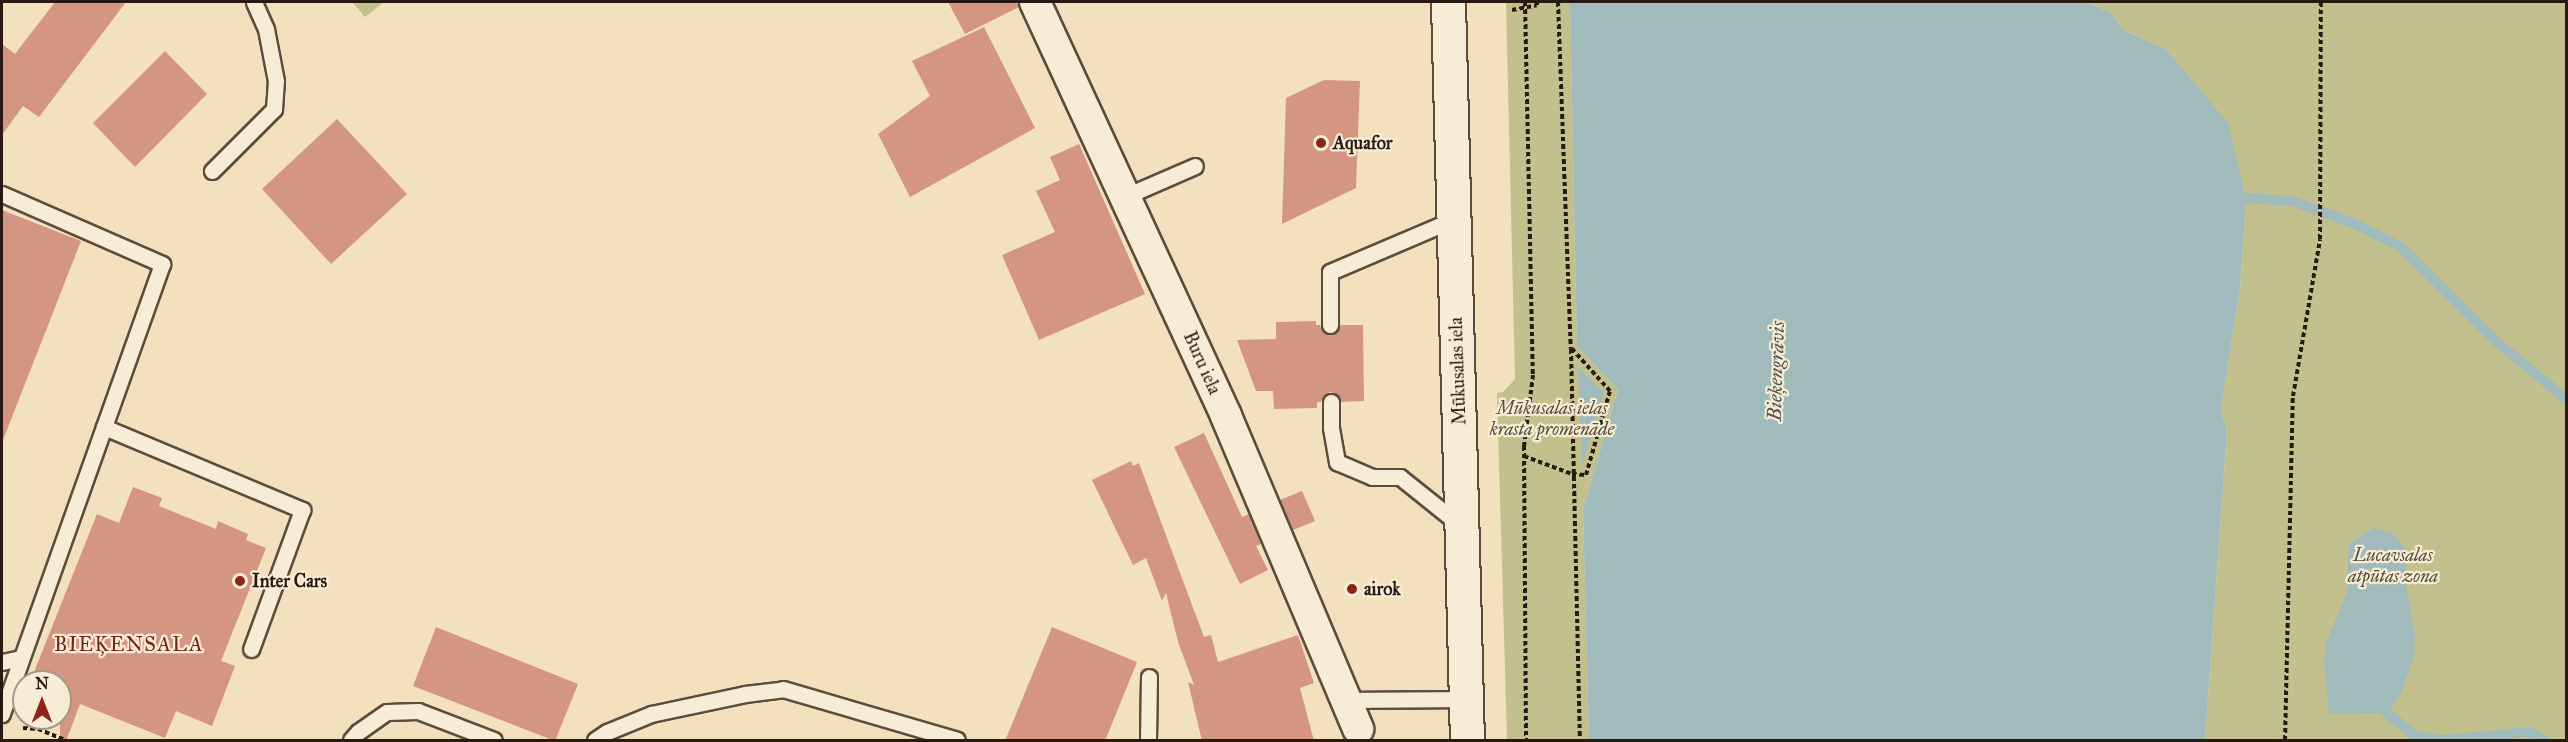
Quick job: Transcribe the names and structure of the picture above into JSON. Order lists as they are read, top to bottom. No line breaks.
{"streets":{"main road":["Mūkusalas iela"],"street":["Buru iela"]},"districts":["BIEĶENSALA"],"water":["Bieķengrāvis"],"parks":["Mūkusalas ielas krasta promenāde","Lucavsalas atpūtas zona"],"places":["Aquafor","Inter Cars","airok"],"north":"top"}
